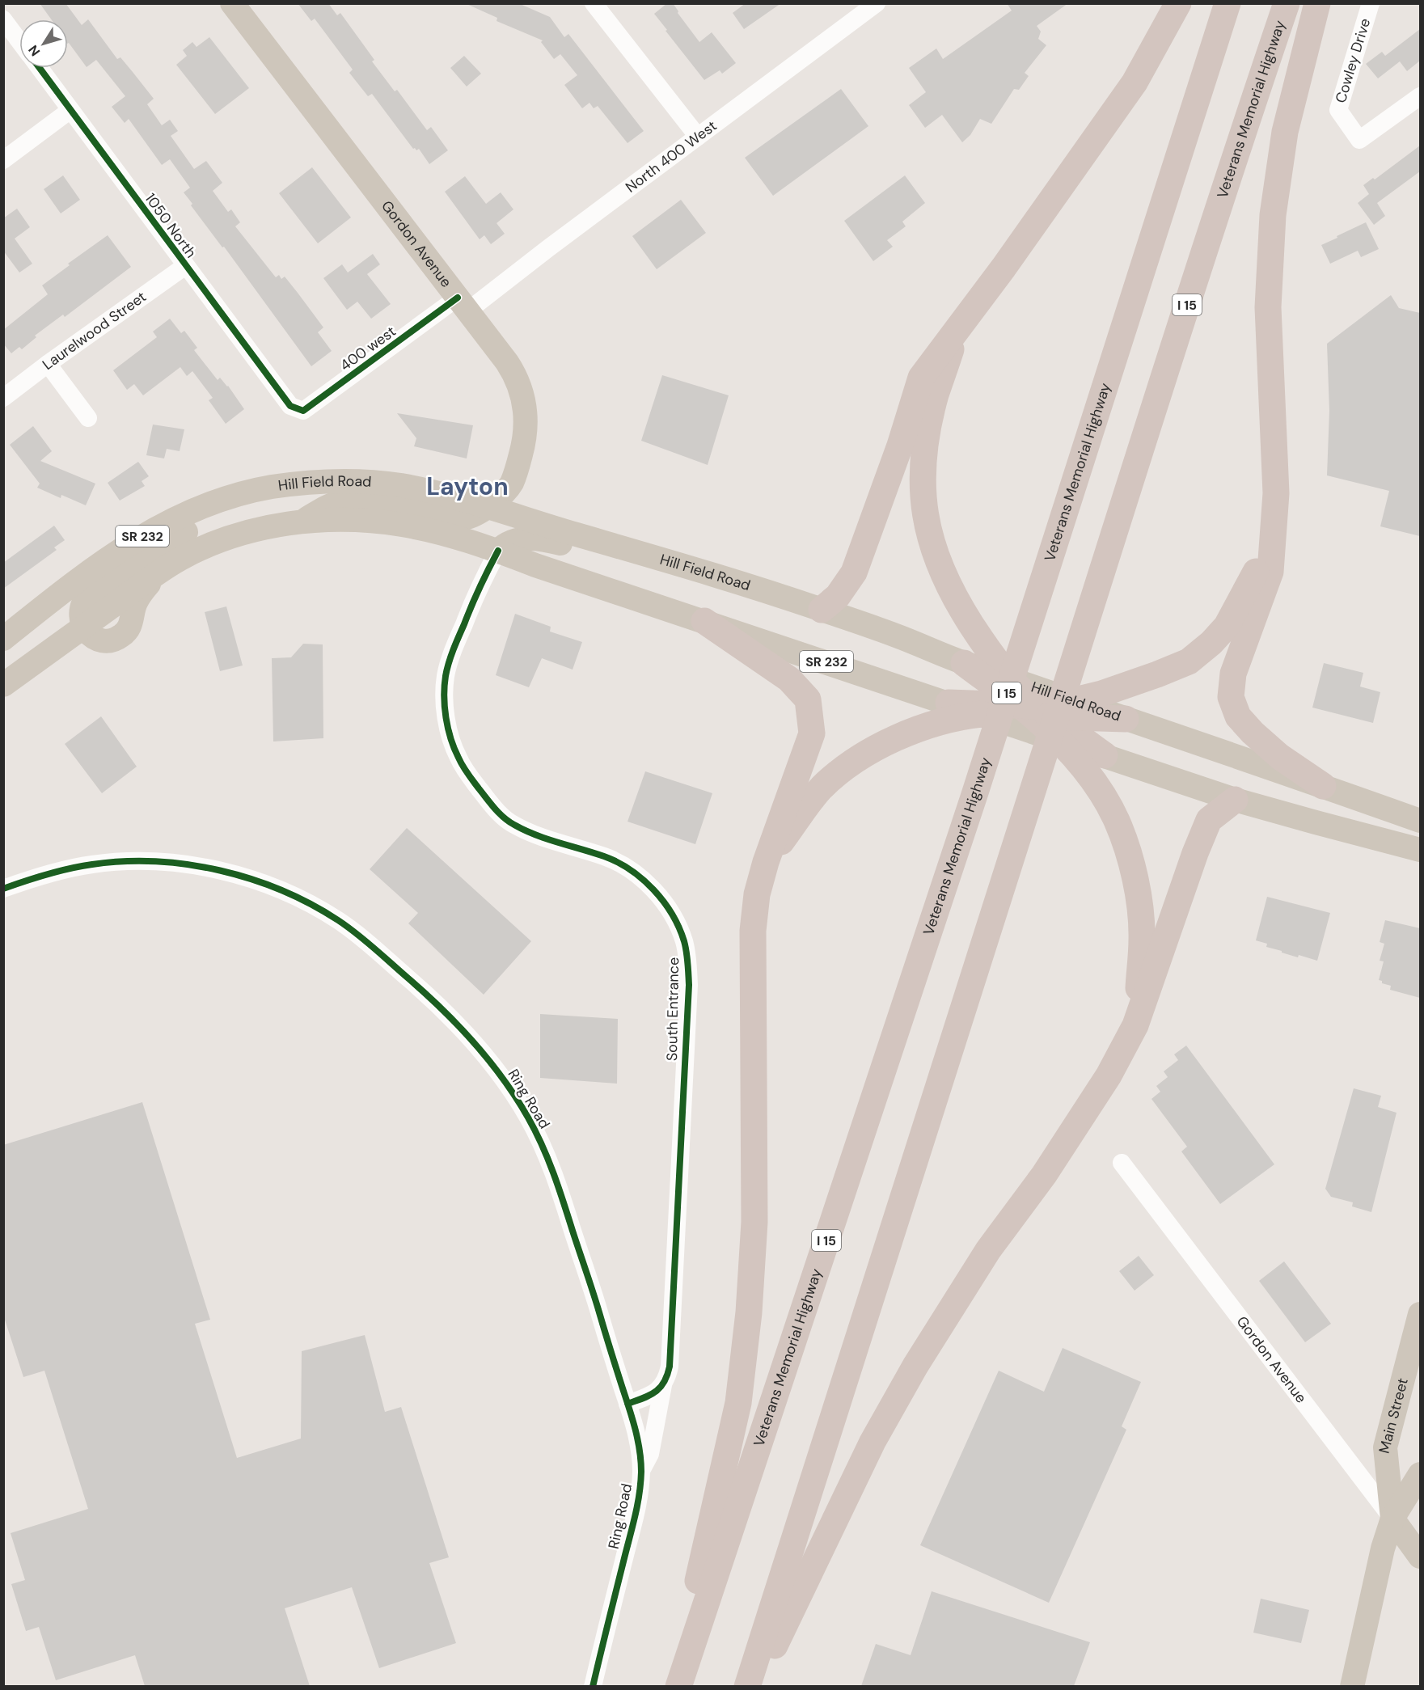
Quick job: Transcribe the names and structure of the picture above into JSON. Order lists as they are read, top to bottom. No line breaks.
{"streets":{"highway":["Veterans Memorial Highway","I 15"],"main road":["Gordon Avenue","Hill Field Road","SR 232","Main Street"],"street":["Cowley Drive","North 400 West","1050 North","Laurelwood Street","400 west","South Entrance","Ring Road"]},"crossings":[["North 400 West","Gordon Avenue"],["North 400 West","400 west"],["1050 North","Laurelwood Street"],["1050 North","400 west"],["Gordon Avenue","400 west"],["Gordon Avenue","Hill Field Road"],["Gordon Avenue","SR 232"],["Gordon Avenue","Main Street"],["Hill Field Road","SR 232"],["SR 232","South Entrance"],["South Entrance","Ring Road"]],"districts":["Layton"],"north":"bottom left"}
